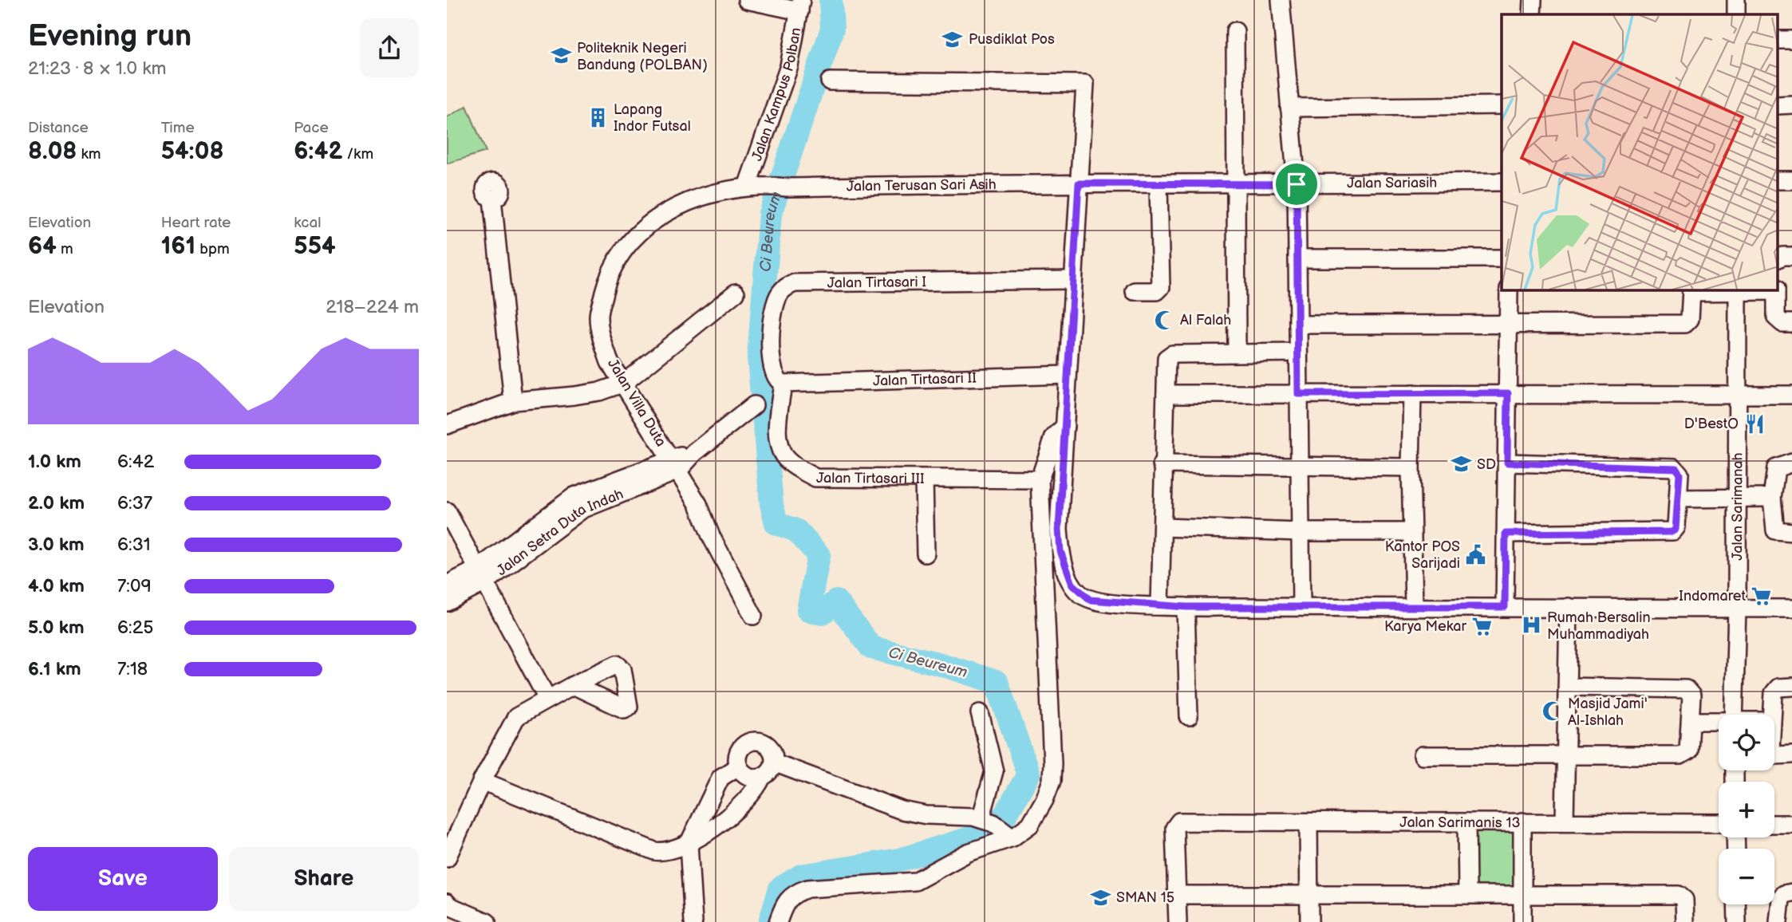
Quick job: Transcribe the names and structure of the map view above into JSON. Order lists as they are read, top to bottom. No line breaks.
{"streets":{"street":["Jalan Kampus Polban","Jalan Sariasih","Jalan Terusan Sari Asih","Jalan Tirtasari I","Jalan Tirtasari II","Jalan Villa Duta","Jalan Tirtasari III","Jalan Sarimanah","Jalan Setra Duta Indah","Jalan Sarimanis 13"]},"crossings":[["Jalan Kampus Polban","Jalan Terusan Sari Asih"],["Jalan Kampus Polban","Jalan Villa Duta"],["Jalan Sariasih","Jalan Terusan Sari Asih"],["Jalan Terusan Sari Asih","Jalan Villa Duta"],["Jalan Tirtasari I","Jalan Tirtasari II"],["Jalan Tirtasari I","Jalan Tirtasari III"],["Jalan Tirtasari II","Jalan Tirtasari III"],["Jalan Villa Duta","Jalan Setra Duta Indah"]],"water":["Ci Beureum"],"places":{"school or university":["Pusdiklat Pos","Politeknik Negeri Bandung (POLBAN)","SD","SMAN 15"],"building":["Lapang Indor Futsal"],"mosque":["Al Falah","Masjid Jami' Al-Ishlah"],"restaurant":["D'BestO"],"public building":["Kantor POS Sarijadi"],"supermarket":["Indomaret","Karya Mekar"],"hospital":["Rumah Bersalin Muhammadiyah"]},"page":{"heading":["Evening run","21:23 · 8 × 1.0 km"],"stats":[["Distance","8.08 km"],["Time","54:08"],["Pace","6:42 /km"],["Elevation","64 m"],["Heart rate","161 bpm"],["kcal","554"]],"chart":["Elevation","218–224 m"],"list":[{"name":"1.0 km","note":"6:42"},{"name":"2.0 km","note":"6:37"},{"name":"3.0 km","note":"6:31"},{"name":"4.0 km","note":"7:09"},{"name":"5.0 km","note":"6:25"},{"name":"6.1 km","note":"7:18"}],"map_buttons":["+","−"],"buttons":["Save","Share"]}}
